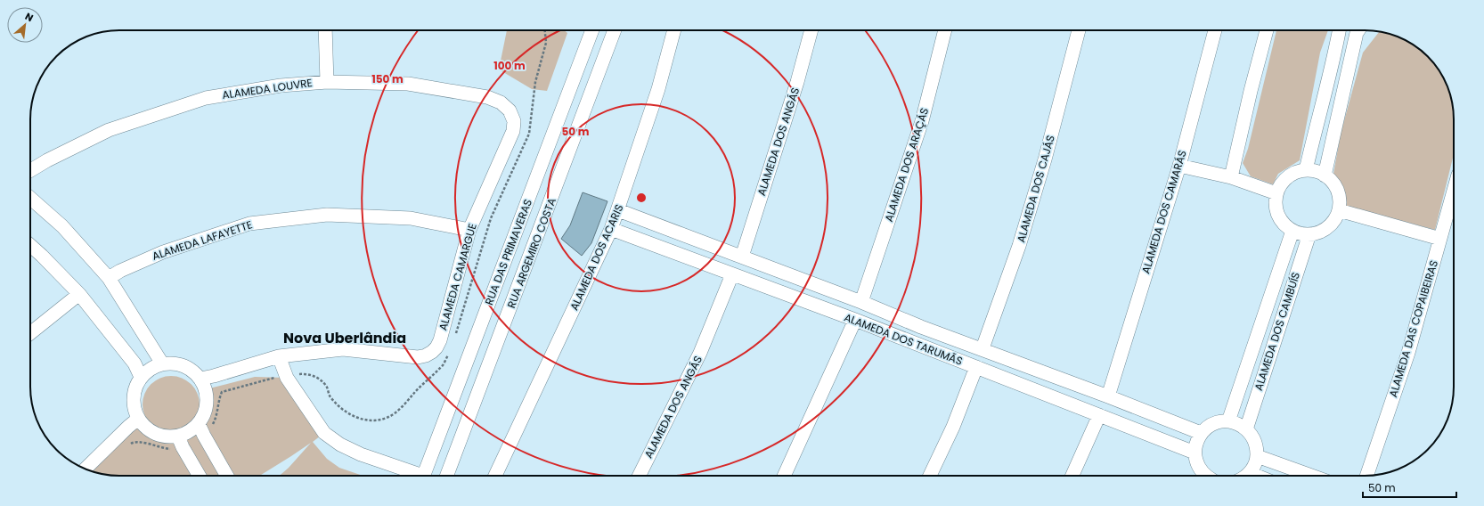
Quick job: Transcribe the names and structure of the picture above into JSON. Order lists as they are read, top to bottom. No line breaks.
{"streets":{"street":["ALAMEDA LOUVRE","ALAMEDA DOS ANGÁS","ALAMEDA DOS ARAÇÁS","ALAMEDA DOS CAJÁS","ALAMEDA DOS CAMARÁS","ALAMEDA LAFAYETTE","RUA DAS PRIMAVERAS","RUA ARGEMIRO COSTA","ALAMEDA DOS ACARIS","ALAMEDA CAMARGUE","ALAMEDA DAS COPAIBEIRAS","ALAMEDA DOS CAMBUÍS","ALAMEDA DOS TARUMÃS"]},"crossings":[["ALAMEDA LOUVRE","ALAMEDA CAMARGUE"],["ALAMEDA DOS ANGÁS","ALAMEDA DOS TARUMÃS"],["ALAMEDA DOS ARAÇÁS","ALAMEDA DOS TARUMÃS"],["ALAMEDA DOS CAJÁS","ALAMEDA DOS TARUMÃS"],["ALAMEDA DOS CAMARÁS","ALAMEDA DOS TARUMÃS"],["ALAMEDA LAFAYETTE","ALAMEDA CAMARGUE"],["ALAMEDA DOS ACARIS","ALAMEDA DOS TARUMÃS"]],"districts":["Nova Uberlândia"],"scale_bar":"50 m","north":"top right","rings":["100 m","150 m","50 m"]}
